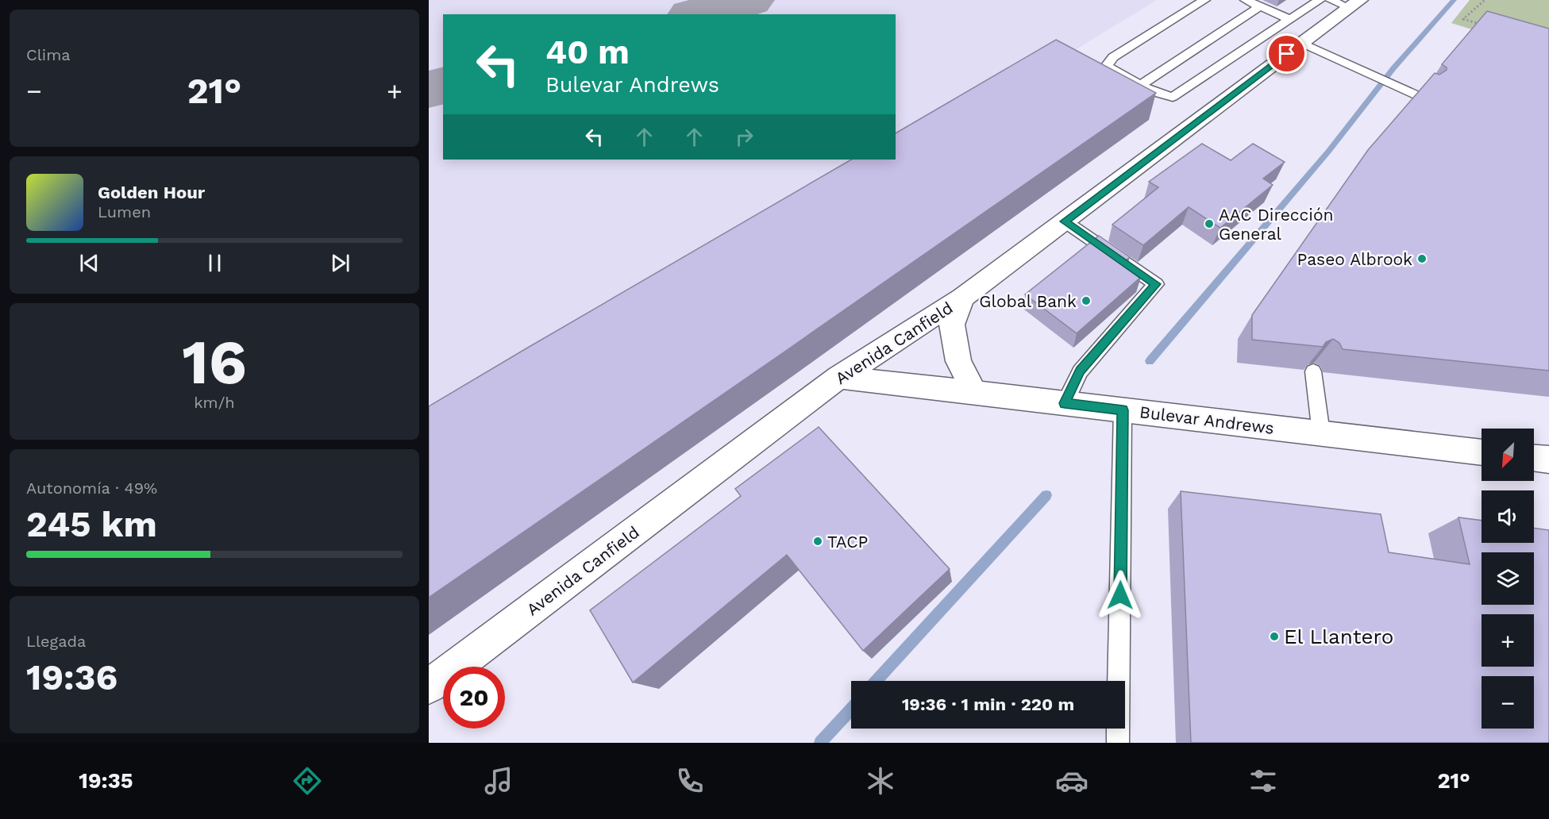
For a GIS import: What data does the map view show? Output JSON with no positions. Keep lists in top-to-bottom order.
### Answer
{
  "streets": {
    "main road": ["Avenida Canfield", "Bulevar Andrews"]
  },
  "crossings": [
    ["Avenida Canfield", "Bulevar Andrews"]
  ],
  "places": [
    "AAC Dirección General",
    "Paseo Albrook",
    "Global Bank",
    "TACP",
    "El Llantero"
  ],
  "north": "bottom left",
  "page": {
    "tile": [
      "Clima",
      ["16", "km/h"],
      ["Autonomía · 49%", "245 km"],
      ["Llegada", "19:36"]
    ],
    "turn": ["40 m", "Bulevar Andrews"],
    "heat": ["−", "21°", "+"],
    "song": ["Golden Hour", "Lumen"],
    "map_buttons": ["+", "−"],
    "limit": "20",
    "trip": "19:36 · 1 min · 220 m",
    "tabs": ["19:35", "21°"]
  }
}
